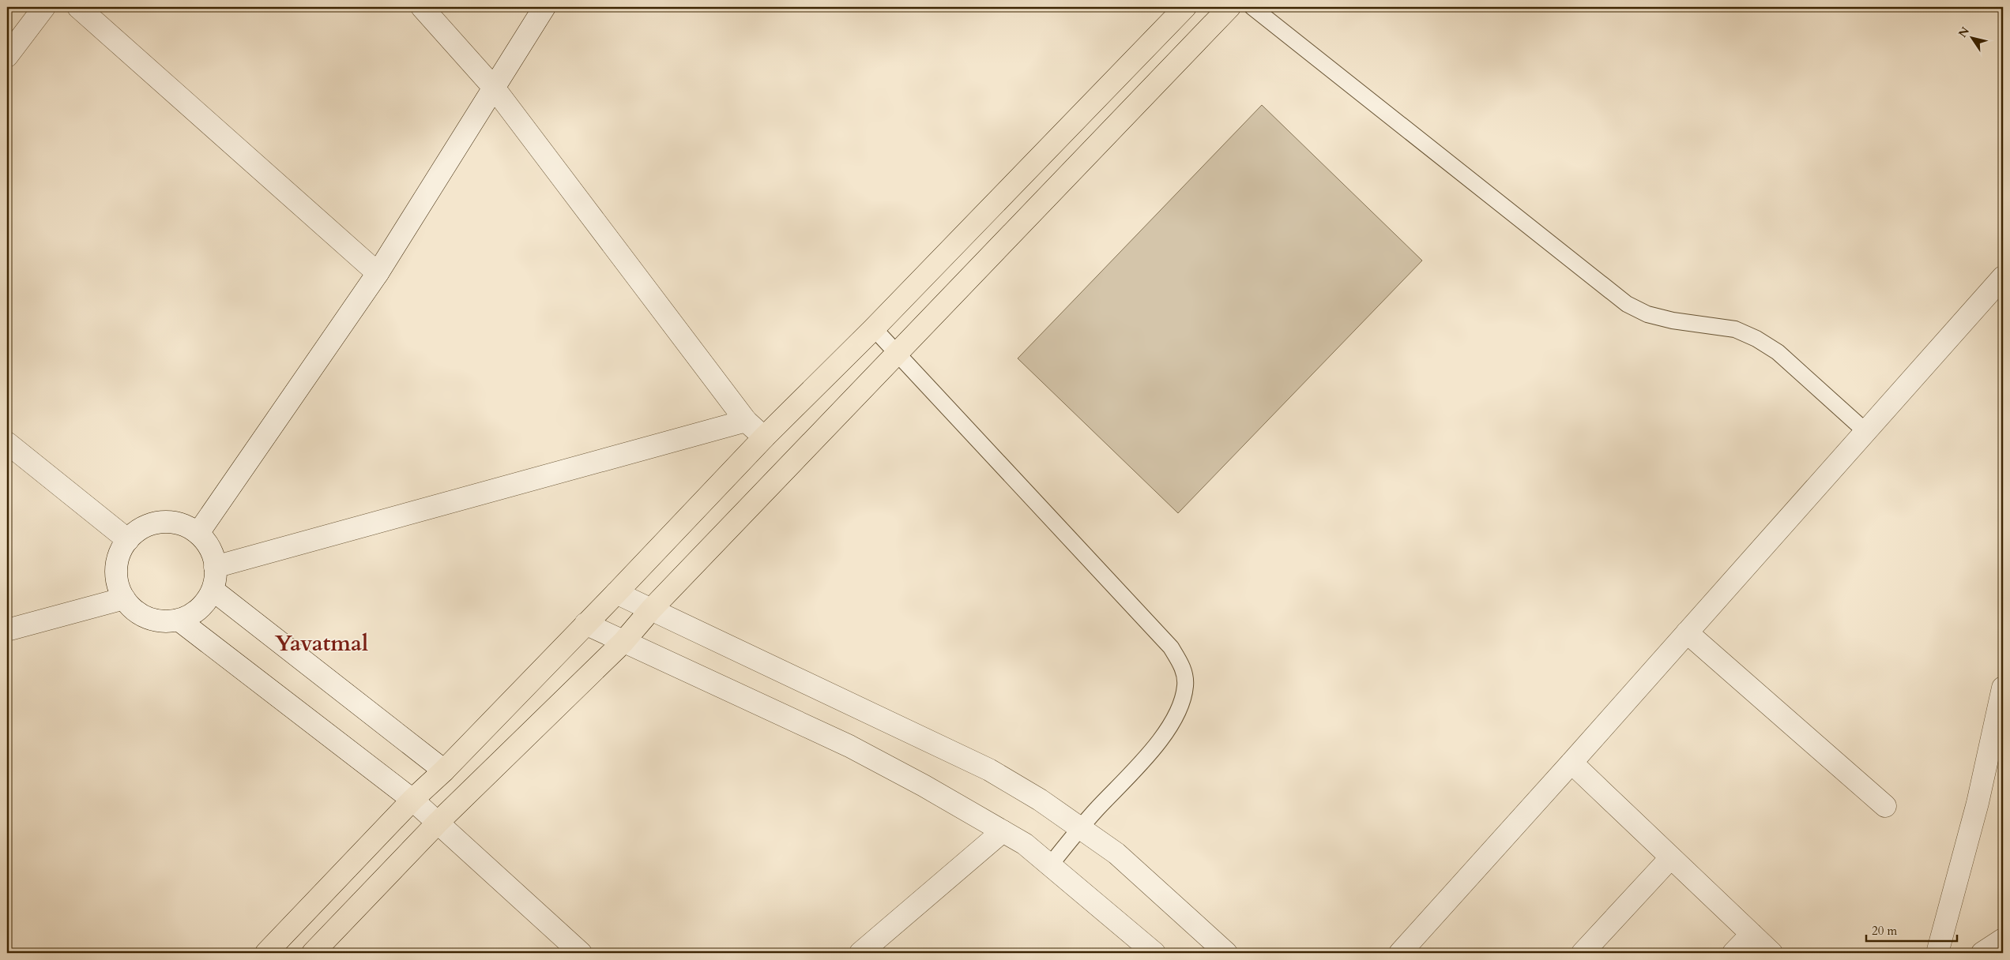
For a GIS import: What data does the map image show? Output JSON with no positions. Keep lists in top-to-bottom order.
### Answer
{
  "districts": ["Yavatmal"],
  "scale_bar": "20 m",
  "north": "top left"
}
